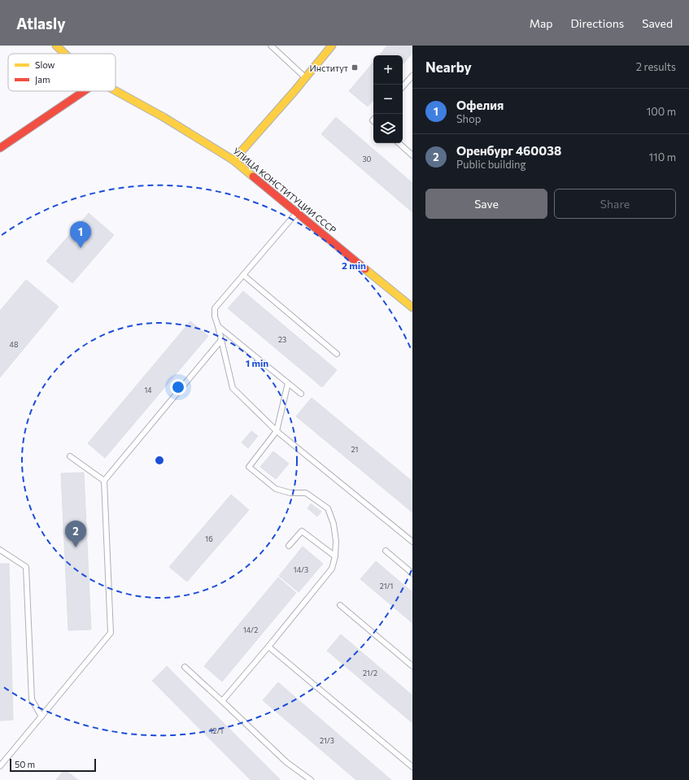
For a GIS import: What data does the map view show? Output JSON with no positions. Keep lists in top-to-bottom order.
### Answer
{
  "streets": {
    "main road": ["УЛИЦА КОНСТИТУЦИИ СССР"]
  },
  "places": {
    "transit": ["Институт"]
  },
  "house_numbers": [
    "30",
    "23",
    "48",
    "14",
    "21",
    "16",
    "14/3",
    "21/1",
    "14/2",
    "21/2",
    "12/1",
    "21/3"
  ],
  "legend": ["Slow", "Jam"],
  "scale_bar": "50 m",
  "page": {
    "header": "Atlasly",
    "nav": ["Map", "Directions", "Saved"],
    "heading": ["Nearby", "2 results"],
    "map_buttons": ["+", "−"],
    "list": [
      {
        "mark": "1",
        "name": "Офелия",
        "note": "Shop",
        "value": "100 m"
      },
      {
        "mark": "2",
        "name": "Оренбург 460038",
        "note": "Public building",
        "value": "110 m"
      }
    ],
    "buttons": ["Save", "Share"],
    "pins": ["1", "2"],
    "scale": "50 m"
  },
  "rings": ["2 min", "1 min"]
}
